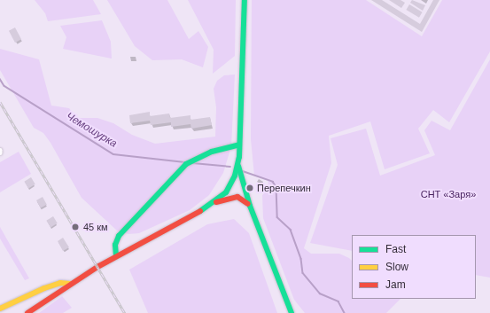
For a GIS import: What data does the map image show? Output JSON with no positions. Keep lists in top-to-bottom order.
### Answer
{
  "water": ["Чемошурка"],
  "parks": ["СНТ «Заря»"],
  "places": ["Перепечкин", "45 км"],
  "legend": ["Fast", "Slow", "Jam"]
}
